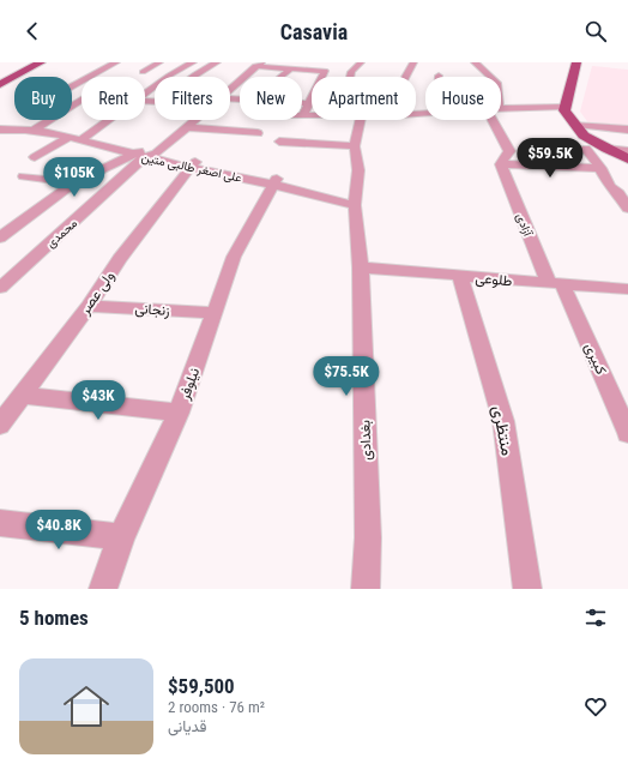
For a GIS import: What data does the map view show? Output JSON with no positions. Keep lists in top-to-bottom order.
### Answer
{
  "streets": {
    "street": [
      "علی اصغر طالبی متین",
      "آزادی",
      "محمدی",
      "طلوعی",
      "ولی عصر",
      "زنجانی",
      "کبیری",
      "نیلوفر",
      "منتظری",
      "بغدادی"
    ]
  },
  "crossings": [
    ["علی اصغر طالبی متین", "محمدی"],
    ["علی اصغر طالبی متین", "ولی عصر"],
    ["علی اصغر طالبی متین", "نیلوفر"],
    ["علی اصغر طالبی متین", "بغدادی"],
    ["آزادی", "طلوعی"],
    ["آزادی", "کبیری"],
    ["طلوعی", "کبیری"],
    ["طلوعی", "منتظری"],
    ["طلوعی", "بغدادی"],
    ["ولی عصر", "زنجانی"],
    ["زنجانی", "نیلوفر"]
  ],
  "page": {
    "header": "Casavia",
    "chip": [
      "Buy",
      "Rent",
      "Filters",
      "New",
      "Apartment",
      "House"
    ],
    "price": [
      "$59.5K",
      "$105K",
      "$75.5K",
      "$43K",
      "$40.8K"
    ],
    "heading": "5 homes",
    "list": [
      {
        "name": "$59,500",
        "note": "2 rooms · 76 m² · قدیانی"
      }
    ]
  }
}
